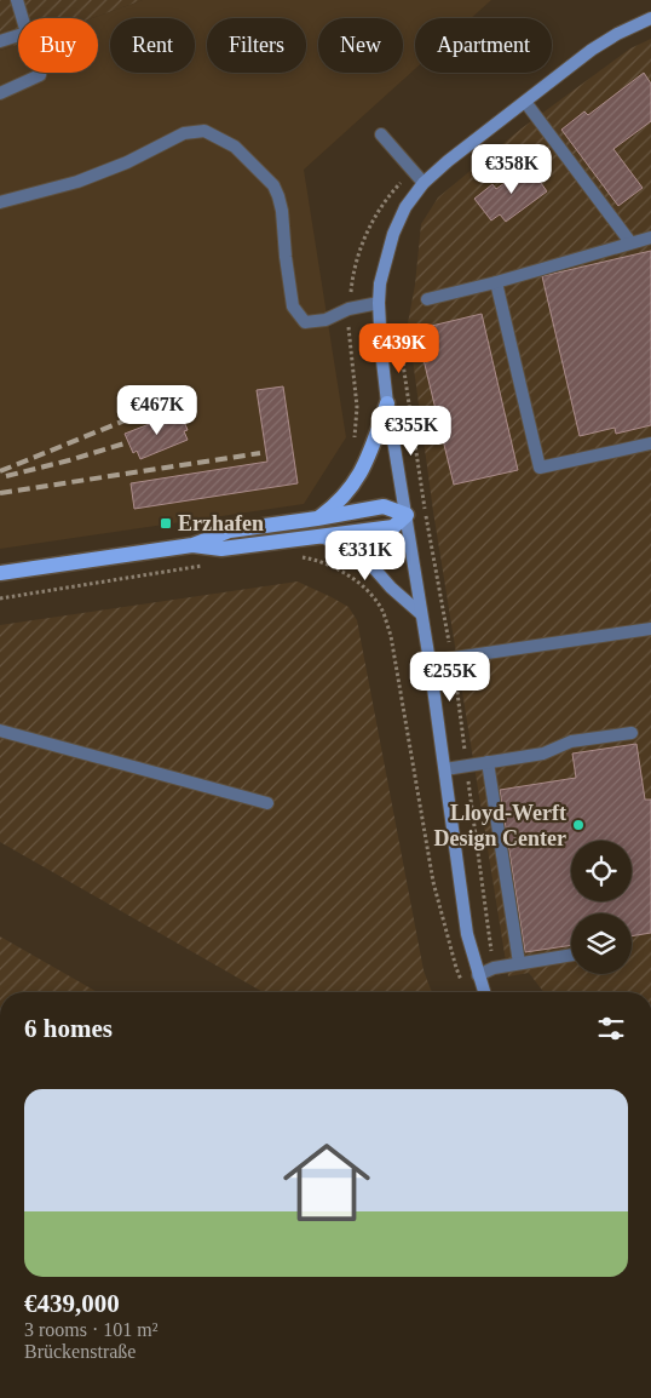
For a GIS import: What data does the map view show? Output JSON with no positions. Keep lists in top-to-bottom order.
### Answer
{
  "places": {
    "transit": ["Erzhafen"],
    "other": ["Lloyd-Werft Design Center"]
  },
  "page": {
    "chip": [
      "Buy",
      "Rent",
      "Filters",
      "New",
      "Apartment"
    ],
    "price": [
      "€358K",
      "€439K",
      "€467K",
      "€355K",
      "€331K",
      "€255K"
    ],
    "heading": "6 homes",
    "list": [
      {
        "name": "€439,000",
        "note": "3 rooms · 101 m² · Brückenstraße"
      }
    ]
  }
}
